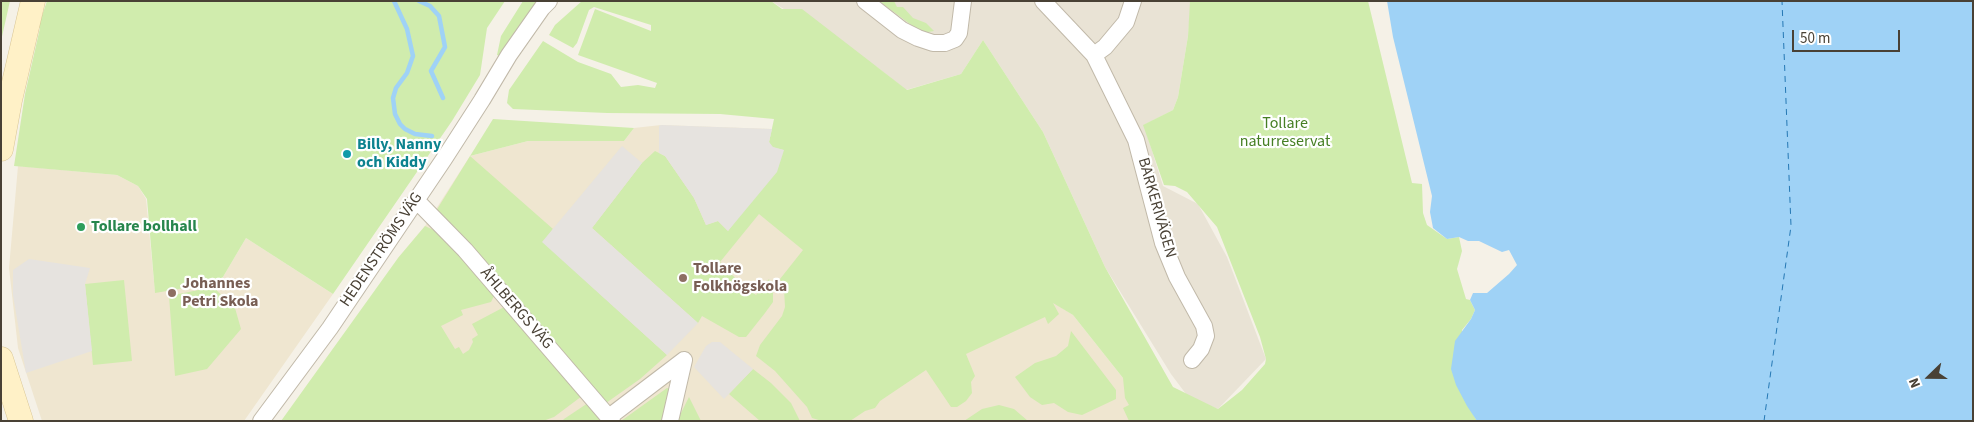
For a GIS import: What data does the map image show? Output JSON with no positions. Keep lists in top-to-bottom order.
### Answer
{
  "streets": {
    "street": ["BARKERIVÄGEN", "HEDENSTRÖMS VÄG", "ÅHLBERGS VÄG"]
  },
  "crossings": [
    ["HEDENSTRÖMS VÄG", "ÅHLBERGS VÄG"]
  ],
  "parks": ["Tollare naturreservat"],
  "places": [
    "Billy, Nanny och Kiddy",
    "Tollare bollhall",
    "Tollare Folkhögskola",
    "Johannes Petri Skola"
  ],
  "scale_bar": "50 m",
  "north": "left"
}
